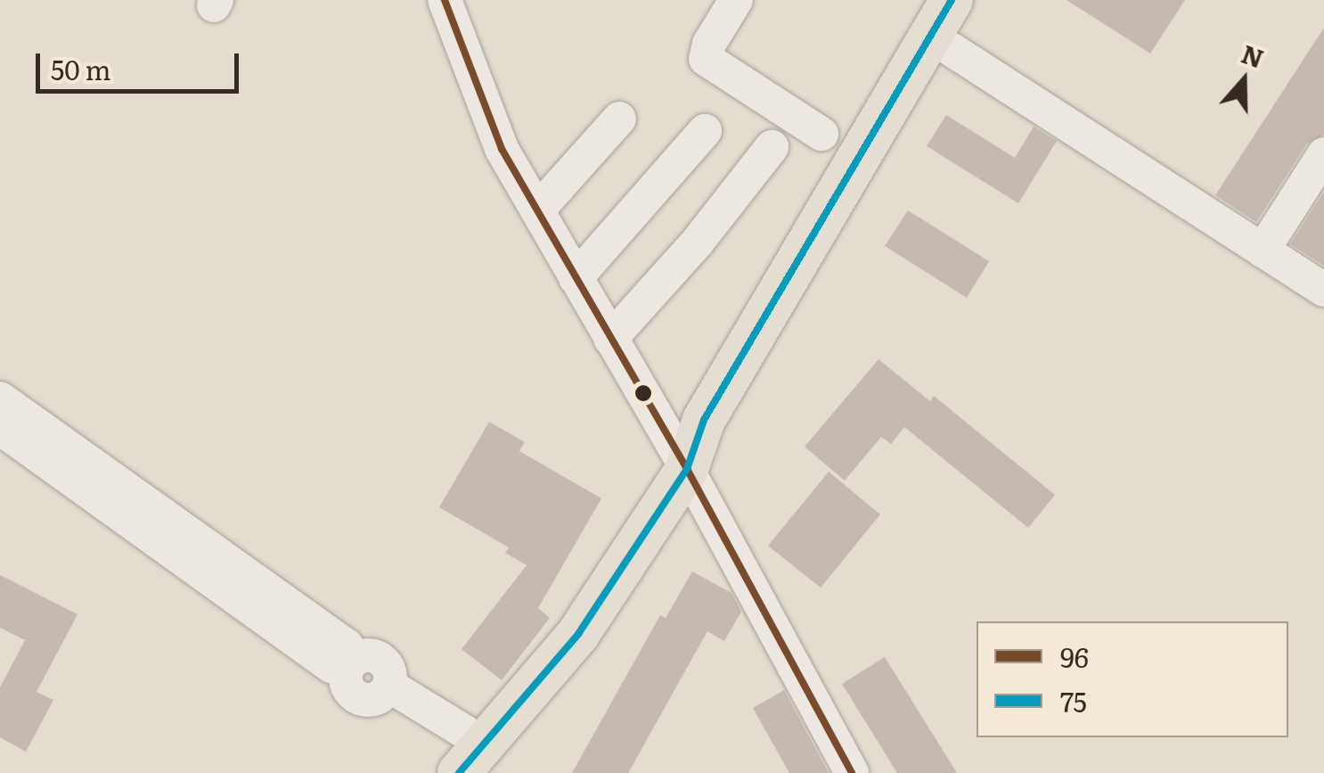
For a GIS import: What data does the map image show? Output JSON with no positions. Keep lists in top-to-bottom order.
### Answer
{
  "lines": ["transit line 96", "transit line 75"],
  "legend": ["96", "75"],
  "scale_bar": "50 m",
  "north": "top"
}
